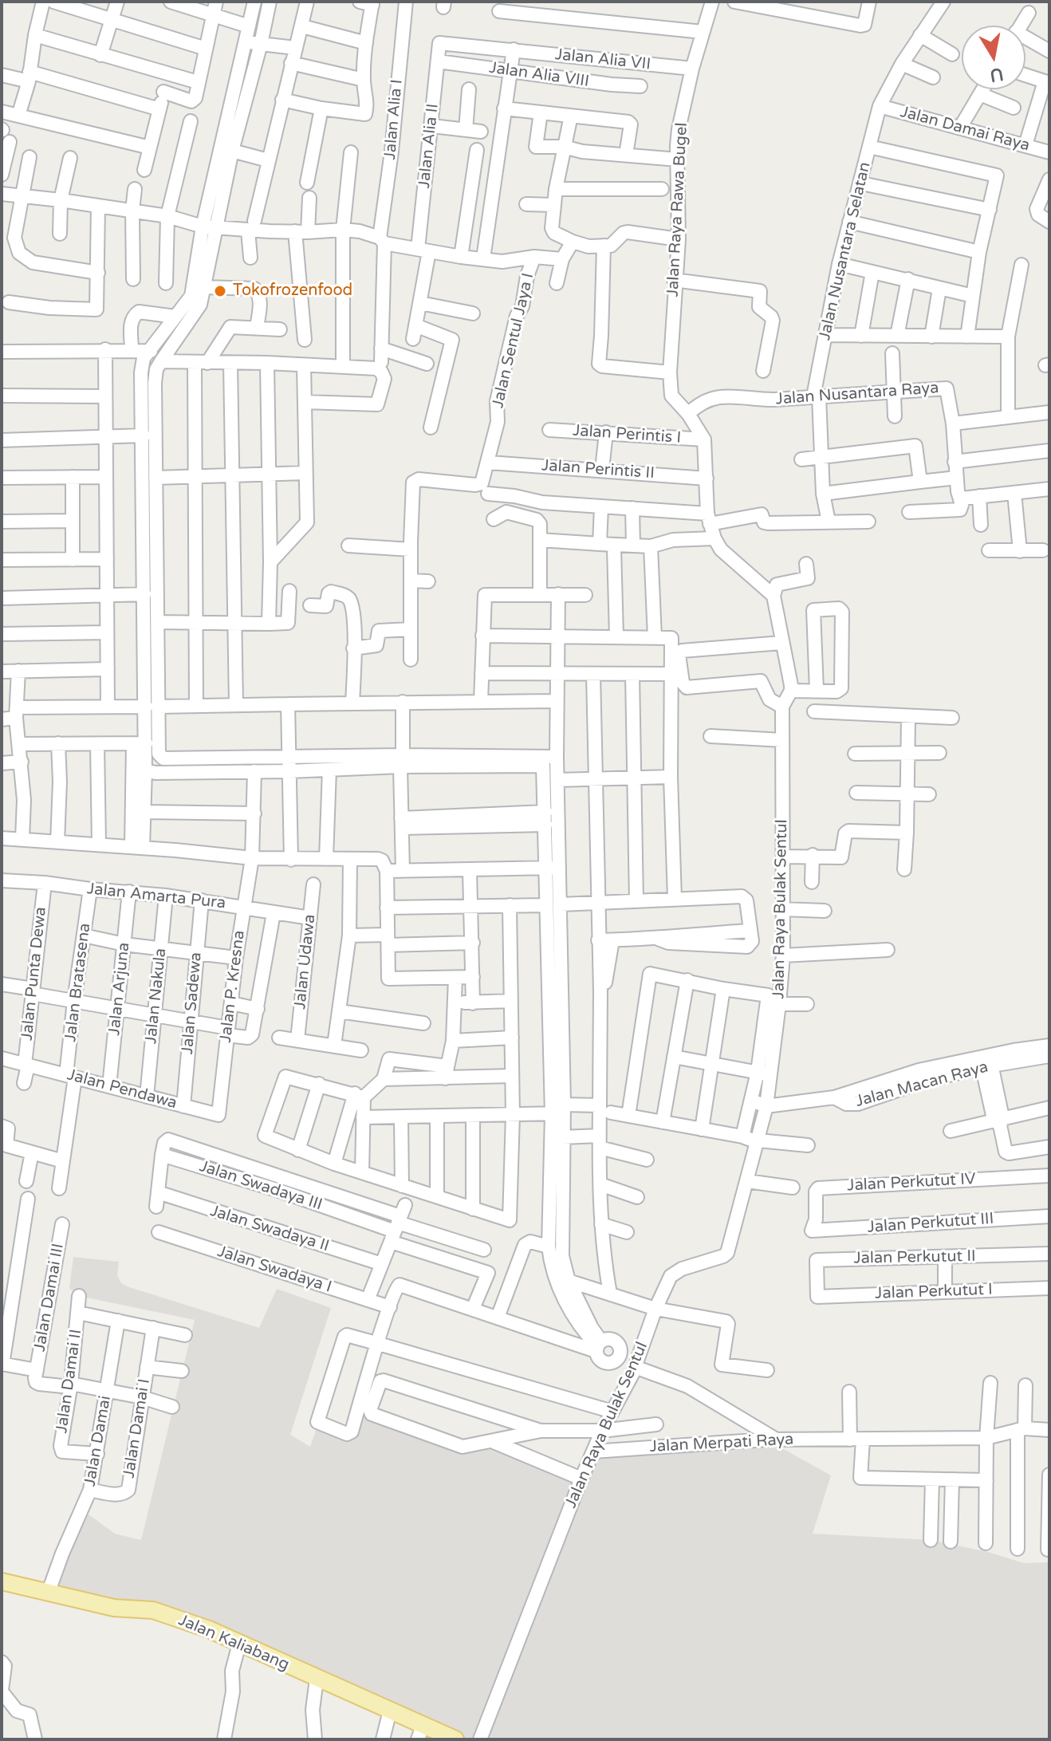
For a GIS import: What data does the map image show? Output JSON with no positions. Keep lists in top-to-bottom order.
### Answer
{
  "streets": {
    "main road": ["Jalan Kaliabang"],
    "street": [
      "Jalan Alia VII",
      "Jalan Alia VIII",
      "Jalan Alia I",
      "Jalan Damai Raya",
      "Jalan Alia II",
      "Jalan Raya Rawa Bugel",
      "Jalan Nusantara Selatan",
      "Jalan Sentul Jaya I",
      "Jalan Nusantara Raya",
      "Jalan Perintis I",
      "Jalan Perintis II",
      "Jalan Amarta Pura",
      "Jalan Raya Bulak Sentul",
      "Jalan Udawa",
      "Jalan Punta Dewa",
      "Jalan Bratasena",
      "Jalan P. Kresna",
      "Jalan Arjuna",
      "Jalan Nakula",
      "Jalan Sadewa",
      "Jalan Macan Raya",
      "Jalan Pendawa",
      "Jalan Perkutut IV",
      "Jalan Swadaya III",
      "Jalan Perkutut III",
      "Jalan Swadaya II",
      "Jalan Perkutut II",
      "Jalan Swadaya I",
      "Jalan Perkutut I",
      "Jalan Damai III",
      "Jalan Damai II",
      "Jalan Damai I",
      "Jalan Damai",
      "Jalan Merpati Raya"
    ]
  },
  "crossings": [
    ["Jalan Alia VII", "Jalan Alia II"],
    ["Jalan Alia VII", "Jalan Raya Rawa Bugel"],
    ["Jalan Alia VIII", "Jalan Alia II"],
    ["Jalan Damai Raya", "Jalan Nusantara Selatan"],
    ["Jalan Raya Rawa Bugel", "Jalan Nusantara Raya"],
    ["Jalan Nusantara Selatan", "Jalan Nusantara Raya"],
    ["Jalan Sentul Jaya I", "Jalan Perintis II"],
    ["Jalan Amarta Pura", "Jalan Udawa"],
    ["Jalan Amarta Pura", "Jalan Punta Dewa"],
    ["Jalan Amarta Pura", "Jalan Bratasena"],
    ["Jalan Amarta Pura", "Jalan P. Kresna"],
    ["Jalan Amarta Pura", "Jalan Arjuna"],
    ["Jalan Amarta Pura", "Jalan Nakula"],
    ["Jalan Amarta Pura", "Jalan Sadewa"],
    ["Jalan Raya Bulak Sentul", "Jalan Macan Raya"],
    ["Jalan Raya Bulak Sentul", "Jalan Merpati Raya"],
    ["Jalan Punta Dewa", "Jalan Pendawa"],
    ["Jalan Bratasena", "Jalan Pendawa"],
    ["Jalan P. Kresna", "Jalan Pendawa"],
    ["Jalan Arjuna", "Jalan Pendawa"],
    ["Jalan Nakula", "Jalan Pendawa"],
    ["Jalan Sadewa", "Jalan Pendawa"],
    ["Jalan Perkutut IV", "Jalan Perkutut III"],
    ["Jalan Swadaya III", "Jalan Swadaya II"],
    ["Jalan Perkutut II", "Jalan Perkutut I"],
    ["Jalan Damai III", "Jalan Damai II"],
    ["Jalan Damai II", "Jalan Damai"],
    ["Jalan Damai I", "Jalan Damai"],
    ["Jalan Damai", "Jalan Kaliabang"]
  ],
  "places": ["Tokofrozenfood"],
  "north": "bottom"
}
